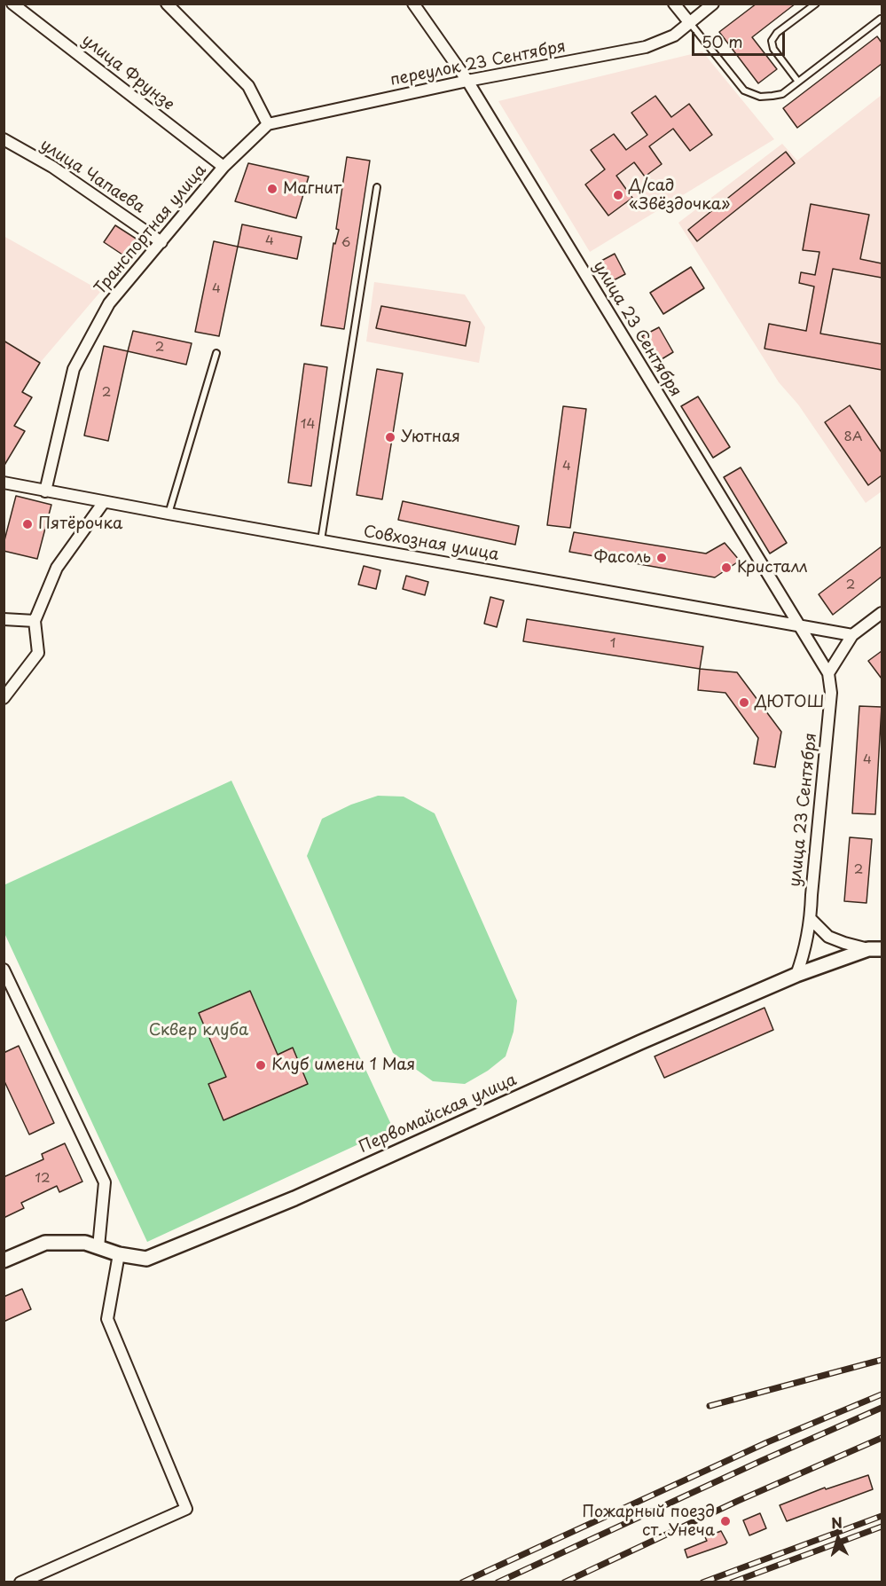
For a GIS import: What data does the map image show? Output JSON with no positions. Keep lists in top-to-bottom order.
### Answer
{
  "streets": {
    "street": [
      "переулок 23 Сентября",
      "улица Фрунзе",
      "улица Чапаева",
      "Транспортная улица",
      "улица 23 Сентября",
      "Совхозная улица",
      "Первомайская улица"
    ]
  },
  "crossings": [
    ["переулок 23 Сентября", "Транспортная улица"],
    ["переулок 23 Сентября", "улица 23 Сентября"],
    ["улица Фрунзе", "Транспортная улица"],
    ["улица Чапаева", "Транспортная улица"],
    ["Транспортная улица", "Совхозная улица"],
    ["улица 23 Сентября", "Совхозная улица"],
    ["улица 23 Сентября", "Первомайская улица"]
  ],
  "parks": ["Сквер клуба"],
  "places": [
    "Магнит",
    "Д/сад «Звёздочка»",
    "Уютная",
    "Пятёрочка",
    "Фасоль",
    "Кристалл",
    "ДЮТОШ",
    "Клуб имени 1 Мая",
    "Пожарный поезд ст. Унеча"
  ],
  "house_numbers": [
    "4",
    "6",
    "4",
    "2",
    "2",
    "14",
    "8А",
    "4",
    "2",
    "1",
    "4",
    "2",
    "12"
  ],
  "scale_bar": "50 m",
  "north": "top"
}
